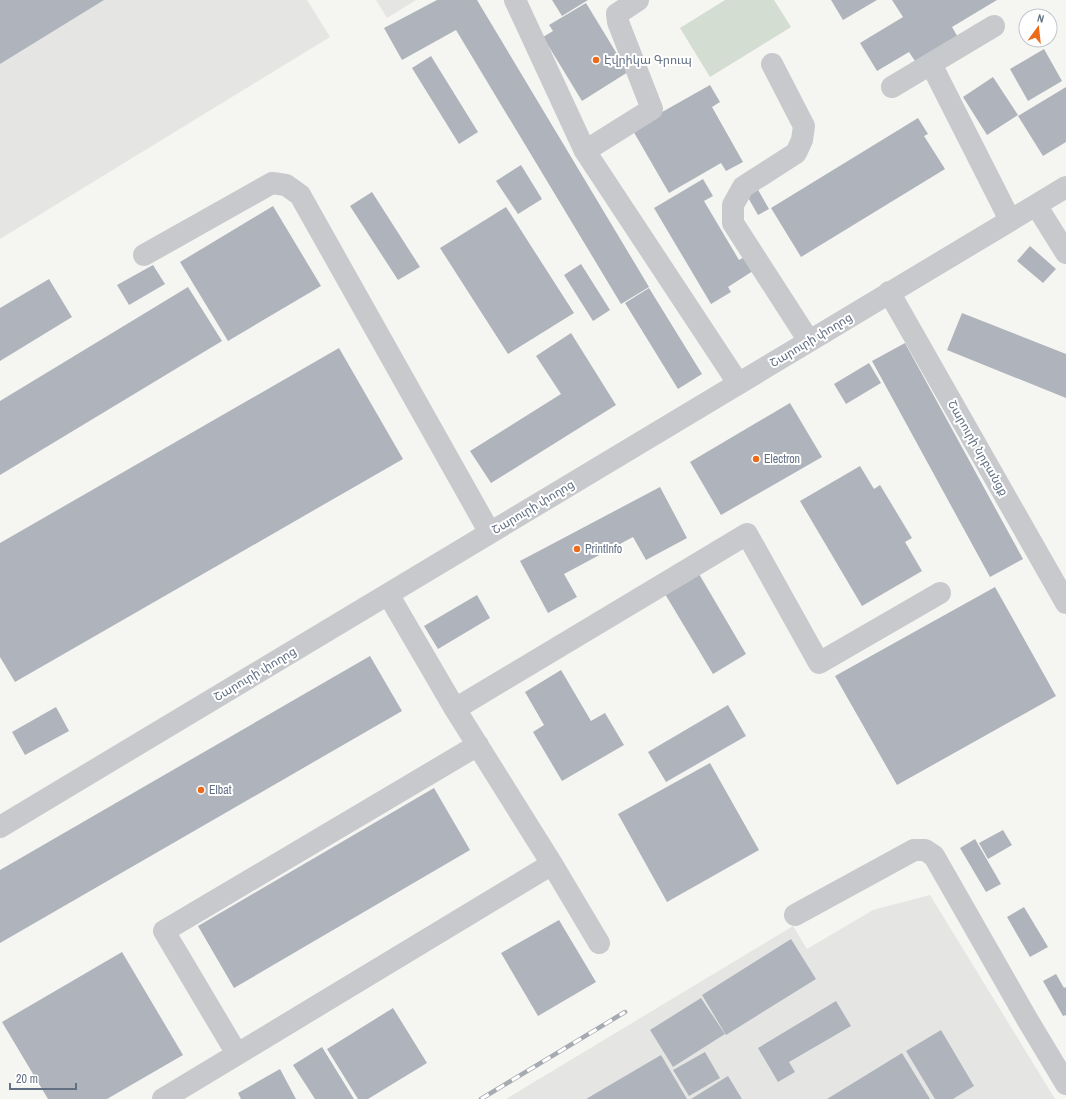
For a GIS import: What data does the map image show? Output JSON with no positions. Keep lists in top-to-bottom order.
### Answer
{
  "streets": {
    "street": ["Շարուրի փողոց", "Շարուրի նրբանցք"]
  },
  "crossings": [
    ["Շարուրի փողոց", "Շարուրի նրբանցք"]
  ],
  "places": [
    "Էվրիկա Գրուպ",
    "Electron",
    "PrintInfo",
    "Elbat"
  ],
  "scale_bar": "20 m",
  "north": "top"
}
